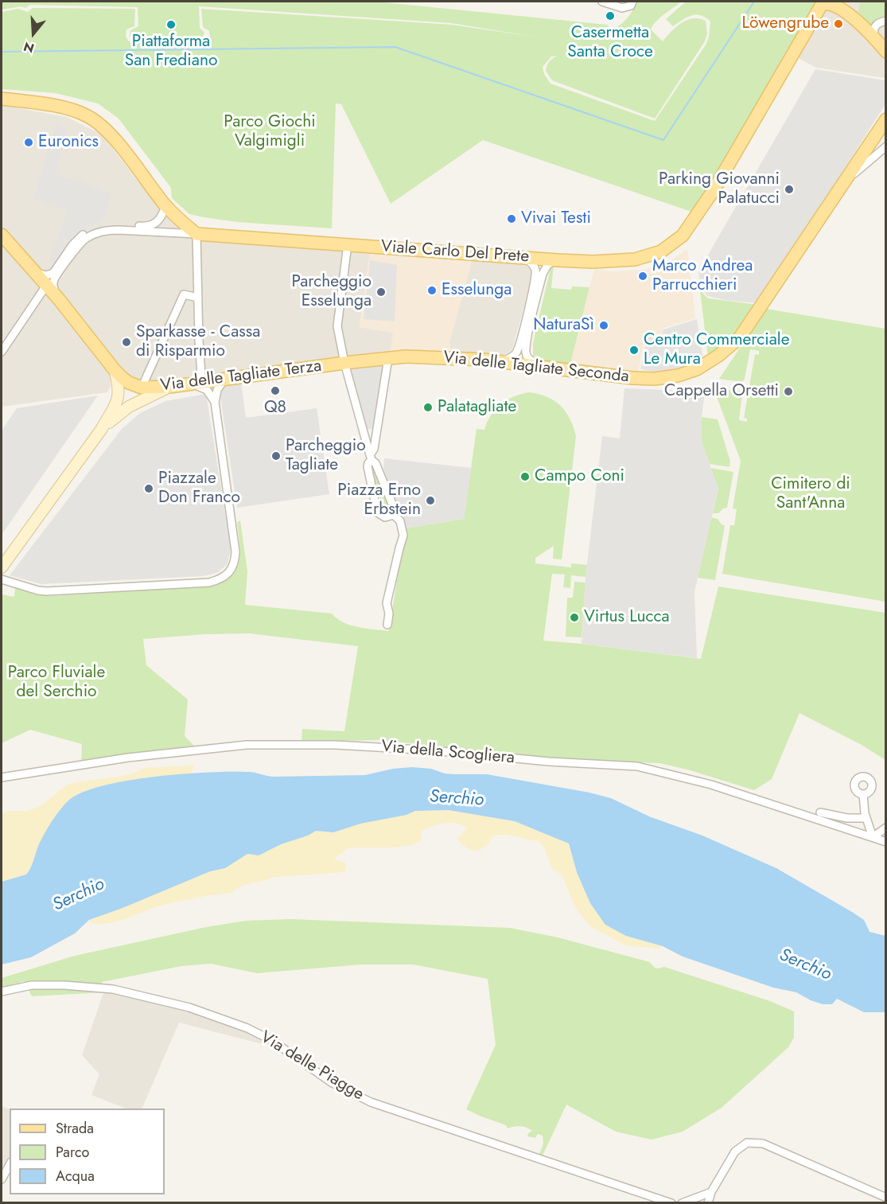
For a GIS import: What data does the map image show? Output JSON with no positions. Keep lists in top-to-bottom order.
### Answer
{
  "streets": {
    "main road": ["Viale Carlo Del Prete", "Via delle Tagliate Seconda", "Via delle Tagliate Terza"],
    "street": ["Via della Scogliera", "Via delle Piagge"]
  },
  "crossings": [
    ["Via delle Tagliate Seconda", "Via delle Tagliate Terza"]
  ],
  "water": ["Serchio"],
  "parks": ["Parco Giochi Valgimigli", "Cimitero di Sant'Anna", "Parco Fluviale del Serchio"],
  "places": [
    "Casermetta Santa Croce",
    "Löwengrube",
    "Piattaforma San Frediano",
    "Euronics",
    "Parking Giovanni Palatucci",
    "Vivai Testi",
    "Marco Andrea Parrucchieri",
    "Esselunga",
    "Parcheggio Esselunga",
    "NaturaSì",
    "Sparkasse - Cassa di Risparmio",
    "Centro Commerciale Le Mura",
    "Q8",
    "Cappella Orsetti",
    "Palatagliate",
    "Parcheggio Tagliate",
    "Campo Coni",
    "Piazzale Don Franco",
    "Piazza Erno Erbstein",
    "Virtus Lucca"
  ],
  "legend": ["Strada", "Parco", "Acqua"],
  "north": "bottom"
}
